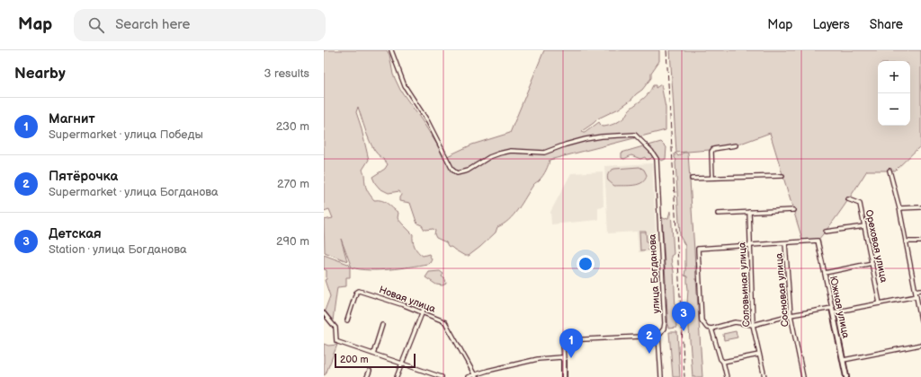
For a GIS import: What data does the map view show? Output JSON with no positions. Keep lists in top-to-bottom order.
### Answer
{
  "streets": {
    "street": [
      "Ореховая улица",
      "улица Богданова",
      "Соловьиная улица",
      "Сосновая улица",
      "Новая улица",
      "Южная улица"
    ]
  },
  "crossings": [
    ["Сосновая улица", "Южная улица"]
  ],
  "scale_bar": "200 m",
  "page": {
    "header": "Map",
    "search": "Search here",
    "nav": ["Map", "Layers", "Share"],
    "heading": ["Nearby", "3 results"],
    "map_buttons": ["+", "−"],
    "list": [
      {
        "mark": "1",
        "name": "Магнит",
        "note": "Supermarket · улица Победы",
        "value": "230 m"
      },
      {
        "mark": "2",
        "name": "Пятёрочка",
        "note": "Supermarket · улица Богданова",
        "value": "270 m"
      },
      {
        "mark": "3",
        "name": "Детская",
        "note": "Station · улица Богданова",
        "value": "290 m"
      }
    ],
    "pins": ["3", "2", "1"],
    "scale": "200 m"
  }
}
